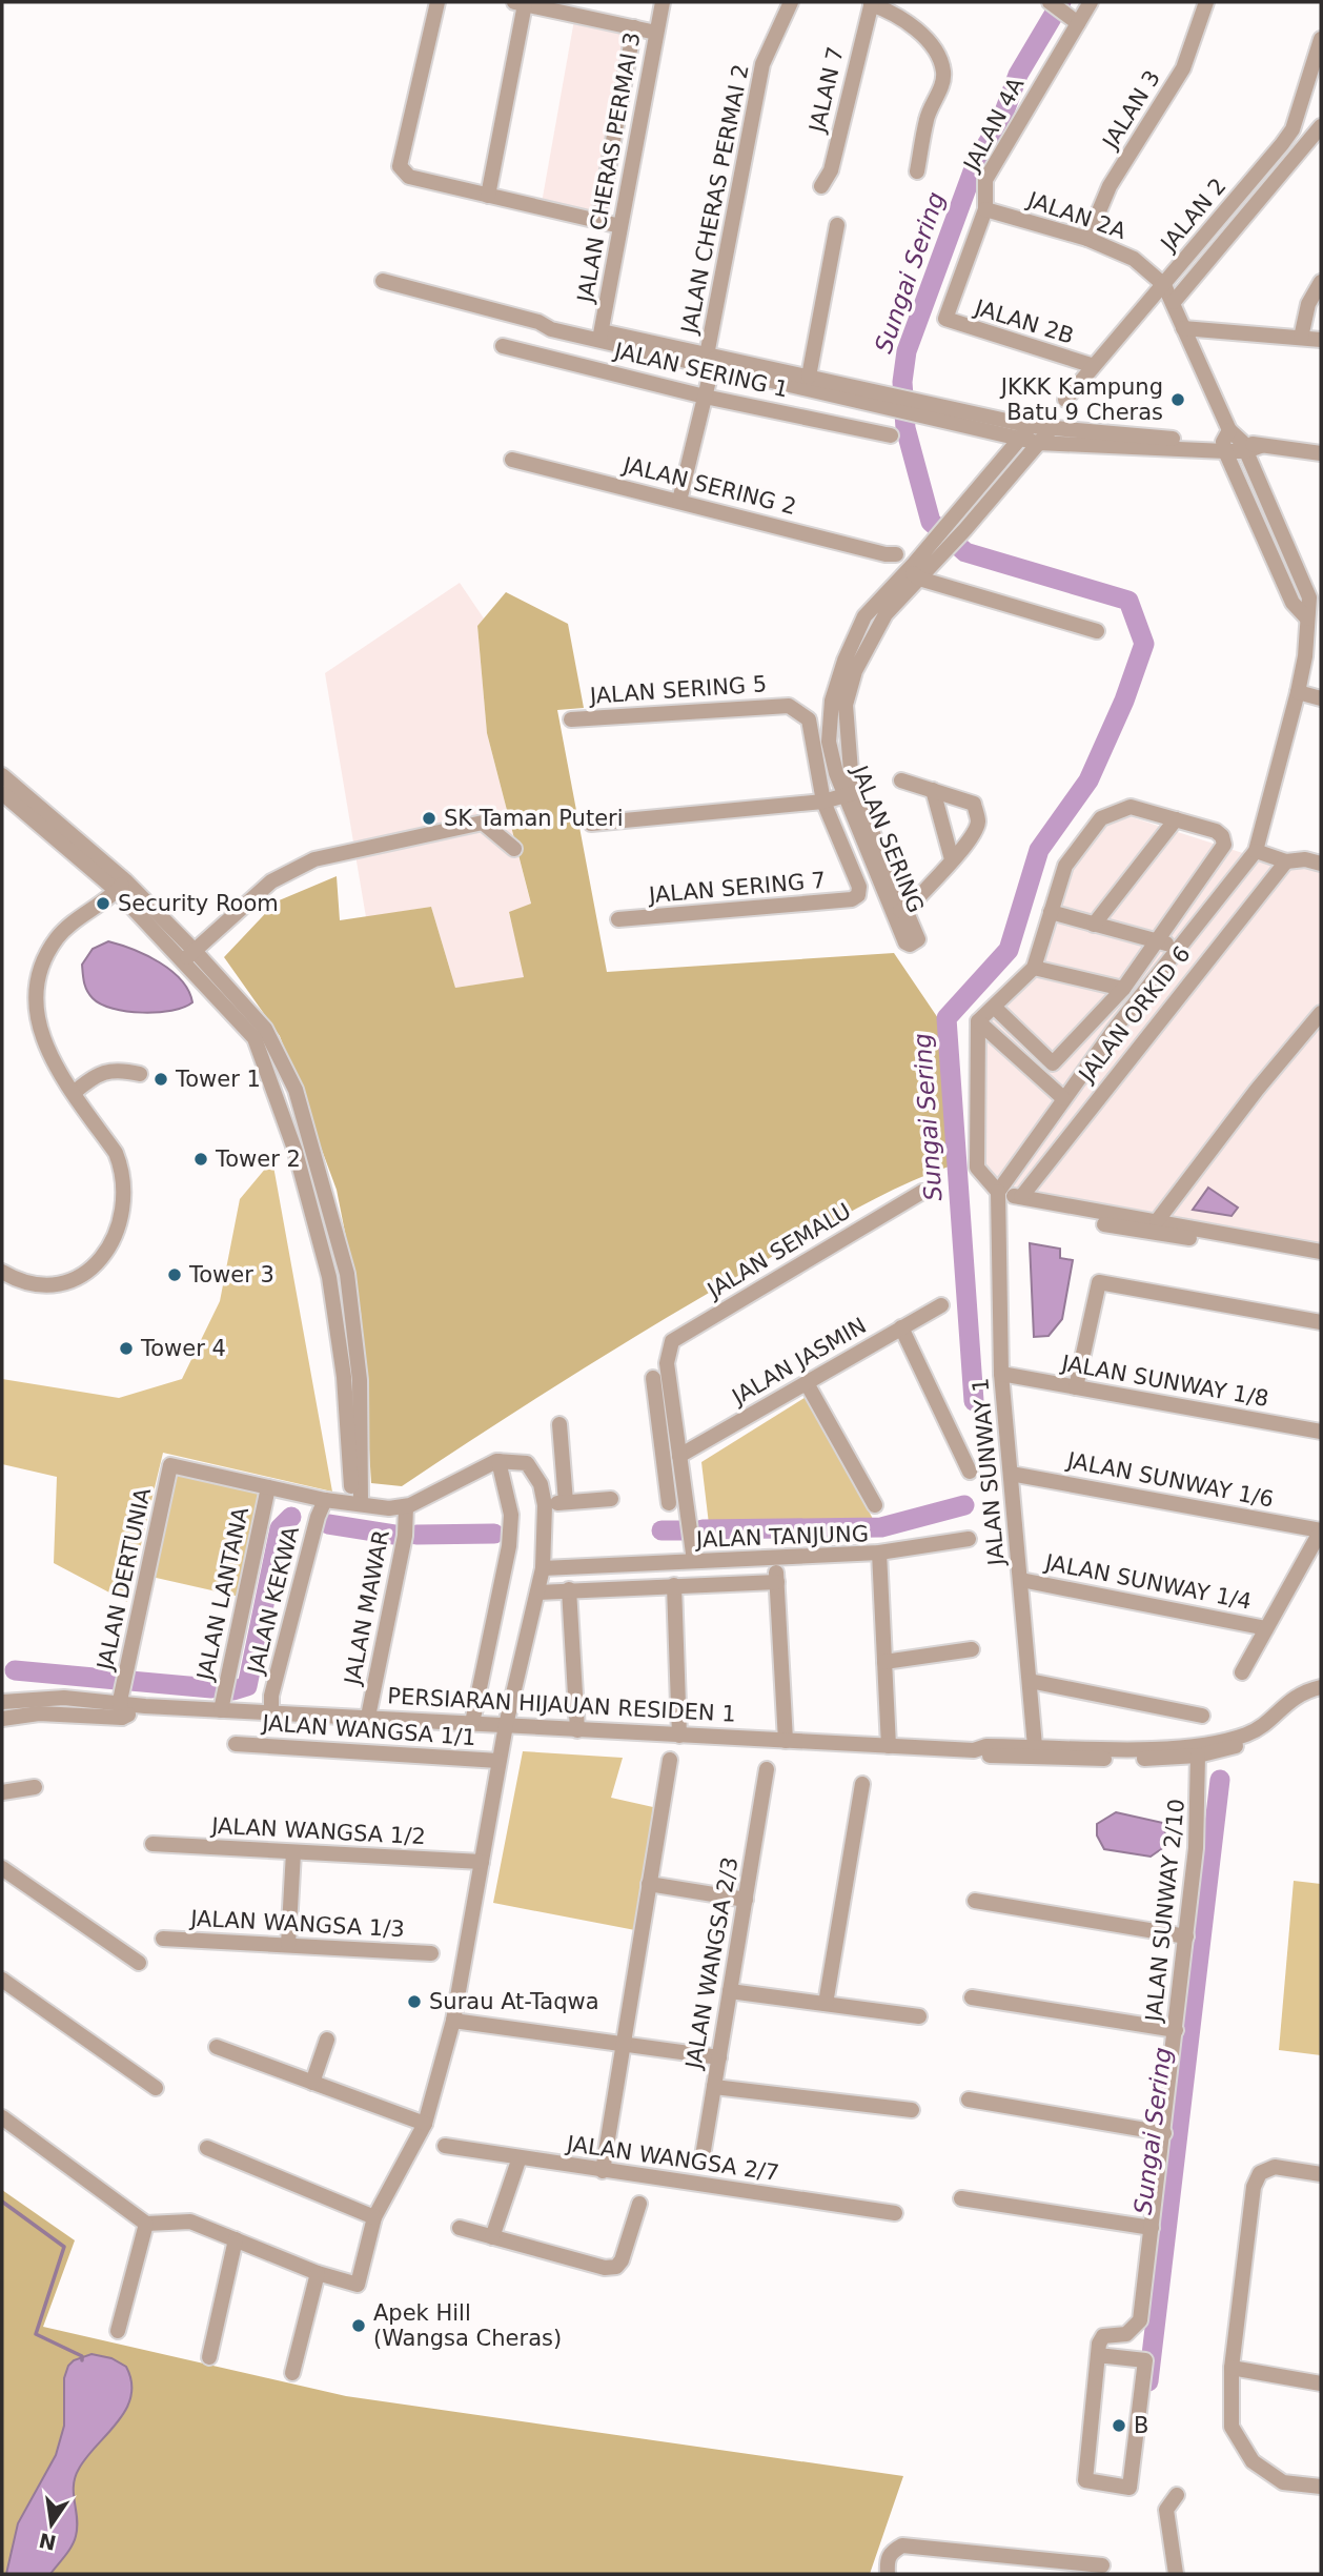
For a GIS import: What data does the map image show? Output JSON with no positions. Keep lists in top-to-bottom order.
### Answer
{
  "streets": {
    "street": [
      "JALAN 7",
      "JALAN 3",
      "JALAN 4A",
      "JALAN CHERAS PERMAI 3",
      "JALAN CHERAS PERMAI 2",
      "JALAN 2",
      "JALAN 2A",
      "JALAN 2B",
      "JALAN SERING 1",
      "JALAN SERING 2",
      "JALAN SERING 5",
      "JALAN SERING",
      "JALAN SERING 7",
      "JALAN ORKID 6",
      "JALAN SEMALU",
      "JALAN JASMIN",
      "JALAN SUNWAY 1/8",
      "JALAN SUNWAY 1",
      "JALAN SUNWAY 1/6",
      "JALAN TANJUNG",
      "JALAN DERTUNIA",
      "JALAN SUNWAY 1/4",
      "JALAN LANTANA",
      "JALAN KEKWA",
      "JALAN MAWAR",
      "PERSIARAN HIJAUAN RESIDEN 1",
      "JALAN WANGSA 1/1",
      "JALAN WANGSA 1/2",
      "JALAN SUNWAY 2/10",
      "JALAN WANGSA 1/3",
      "JALAN WANGSA 2/3",
      "JALAN WANGSA 2/7"
    ]
  },
  "crossings": [
    ["JALAN 3", "JALAN 2A"],
    ["JALAN 4A", "JALAN 2A"],
    ["JALAN 4A", "JALAN 2B"],
    ["JALAN CHERAS PERMAI 2", "JALAN SERING 1"],
    ["JALAN CHERAS PERMAI 2", "JALAN SERING 2"],
    ["JALAN 2", "JALAN 2A"],
    ["JALAN 2", "JALAN 2B"],
    ["JALAN SERING 5", "JALAN SERING 7"],
    ["JALAN SEMALU", "JALAN JASMIN"],
    ["JALAN SUNWAY 1/8", "JALAN SUNWAY 1"],
    ["JALAN SUNWAY 1", "JALAN SUNWAY 1/6"],
    ["JALAN SUNWAY 1", "JALAN SUNWAY 1/4"],
    ["JALAN TANJUNG", "PERSIARAN HIJAUAN RESIDEN 1"],
    ["JALAN DERTUNIA", "JALAN LANTANA"],
    ["JALAN DERTUNIA", "PERSIARAN HIJAUAN RESIDEN 1"],
    ["JALAN LANTANA", "PERSIARAN HIJAUAN RESIDEN 1"],
    ["JALAN KEKWA", "PERSIARAN HIJAUAN RESIDEN 1"],
    ["JALAN MAWAR", "PERSIARAN HIJAUAN RESIDEN 1"]
  ],
  "water": ["Sungai Sering"],
  "places": [
    "JKKK Kampung Batu 9 Cheras",
    "SK Taman Puteri",
    "Security Room",
    "Tower 1",
    "Tower 2",
    "Tower 3",
    "Tower 4",
    "Surau At-Taqwa",
    "Apek Hill (Wangsa Cheras)",
    "B"
  ],
  "north": "bottom"
}
